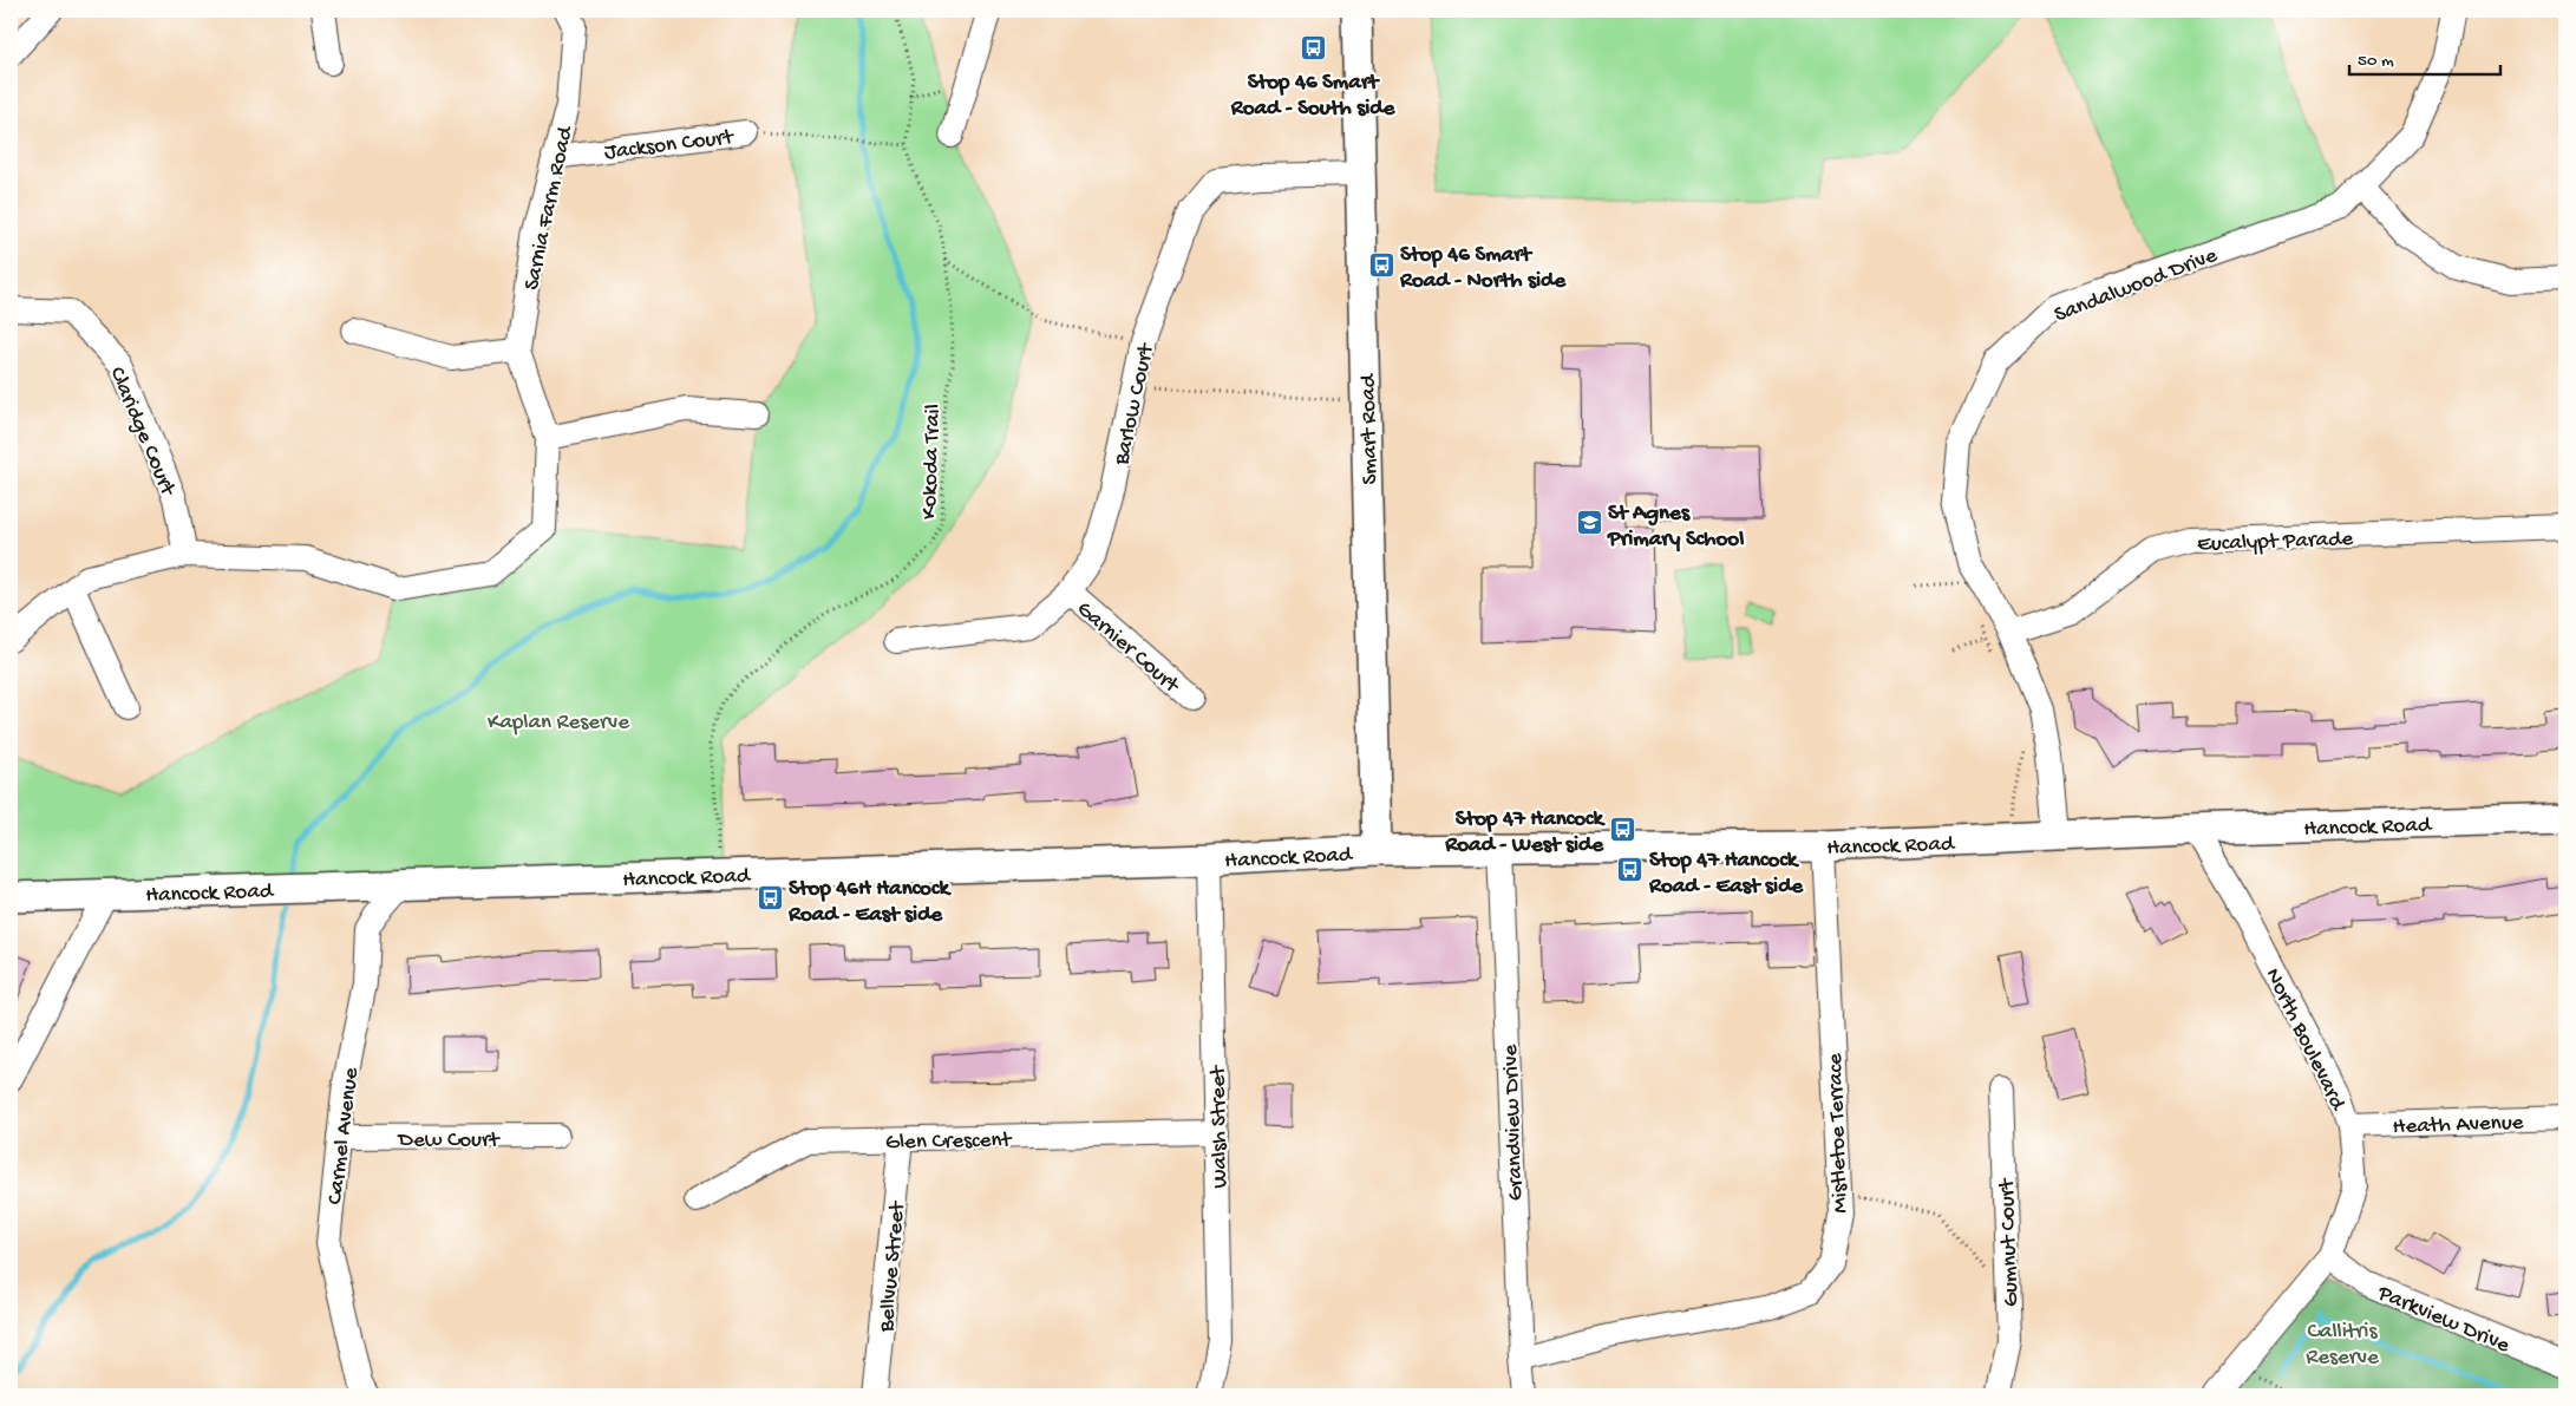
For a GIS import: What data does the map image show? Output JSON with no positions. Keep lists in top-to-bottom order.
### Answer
{
  "streets": {
    "main road": ["Smart Road", "Hancock Road"],
    "street": [
      "Jackson Court",
      "Sarnia Farm Road",
      "Sandalwood Drive",
      "Barlow Court",
      "Claridge Court",
      "Eucalypt Parade",
      "Garnier Court",
      "North Boulevard",
      "Heath Avenue",
      "Grandview Drive",
      "Walsh Street",
      "Mistletoe Terrace",
      "Carmel Avenue",
      "Dew Court",
      "Glen Crescent",
      "Gumnut Court",
      "Bellvue Street",
      "Parkview Drive"
    ],
    "path": ["Kokoda Trail"]
  },
  "crossings": [
    ["Jackson Court", "Sarnia Farm Road"],
    ["Sarnia Farm Road", "Claridge Court"],
    ["Sandalwood Drive", "Eucalypt Parade"],
    ["Sandalwood Drive", "Hancock Road"],
    ["Barlow Court", "Smart Road"],
    ["Barlow Court", "Garnier Court"],
    ["Smart Road", "Hancock Road"],
    ["Kokoda Trail", "Hancock Road"],
    ["Hancock Road", "North Boulevard"],
    ["Hancock Road", "Grandview Drive"],
    ["Hancock Road", "Walsh Street"],
    ["Hancock Road", "Mistletoe Terrace"],
    ["Hancock Road", "Carmel Avenue"],
    ["North Boulevard", "Heath Avenue"],
    ["North Boulevard", "Parkview Drive"],
    ["Grandview Drive", "Mistletoe Terrace"],
    ["Walsh Street", "Glen Crescent"],
    ["Carmel Avenue", "Dew Court"],
    ["Glen Crescent", "Bellvue Street"]
  ],
  "parks": ["Kaplan Reserve", "Callitris Reserve"],
  "places": {
    "bus stop": [
      "Stop 46 Smart Road - South side",
      "Stop 46 Smart Road - North side",
      "Stop 47 Hancock Road - West side",
      "Stop 47 Hancock Road - East side",
      "Stop 46H Hancock Road - East side"
    ],
    "school or university": ["St Agnes Primary School"]
  },
  "scale_bar": "50 m"
}
